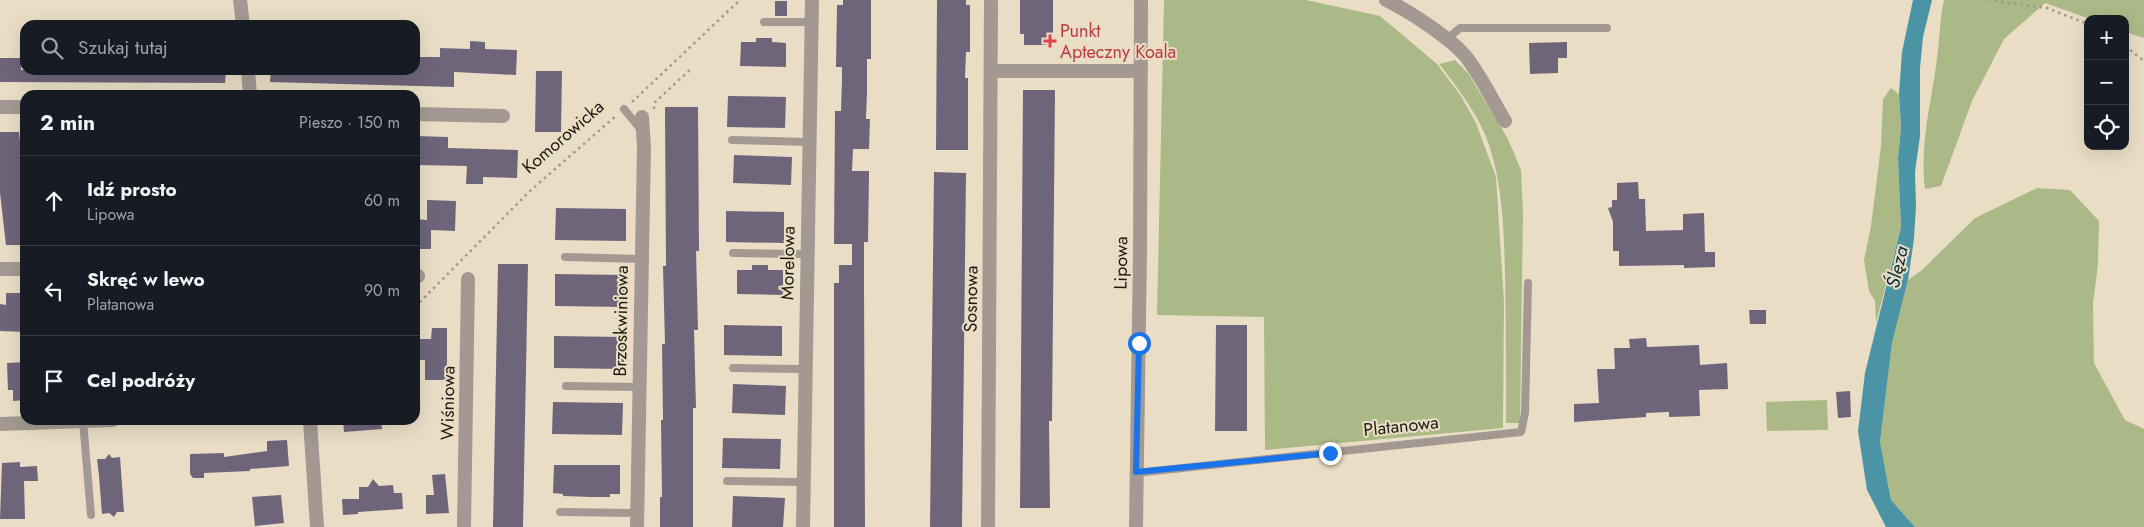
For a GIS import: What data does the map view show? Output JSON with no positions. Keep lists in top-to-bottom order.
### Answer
{
  "streets": {
    "street": [
      "Morelowa",
      "Lipowa",
      "Sosnowa",
      "Brzoskwiniowa",
      "Wiśniowa"
    ],
    "lane": ["Platanowa"],
    "path": ["Komorowicka"]
  },
  "crossings": [
    ["Lipowa", "Platanowa"]
  ],
  "water": ["Ślęza"],
  "places": {
    "health": ["Punkt Apteczny Koala"]
  },
  "page": {
    "map_buttons": ["+", "−"],
    "search": "Szukaj tutaj",
    "heading": ["2 min", "Pieszo · 150 m"],
    "list": [
      ["Idź prosto", "Lipowa", "60 m"],
      ["Skręć w lewo", "Platanowa", "90 m"],
      "Cel podróży"
    ]
  }
}
